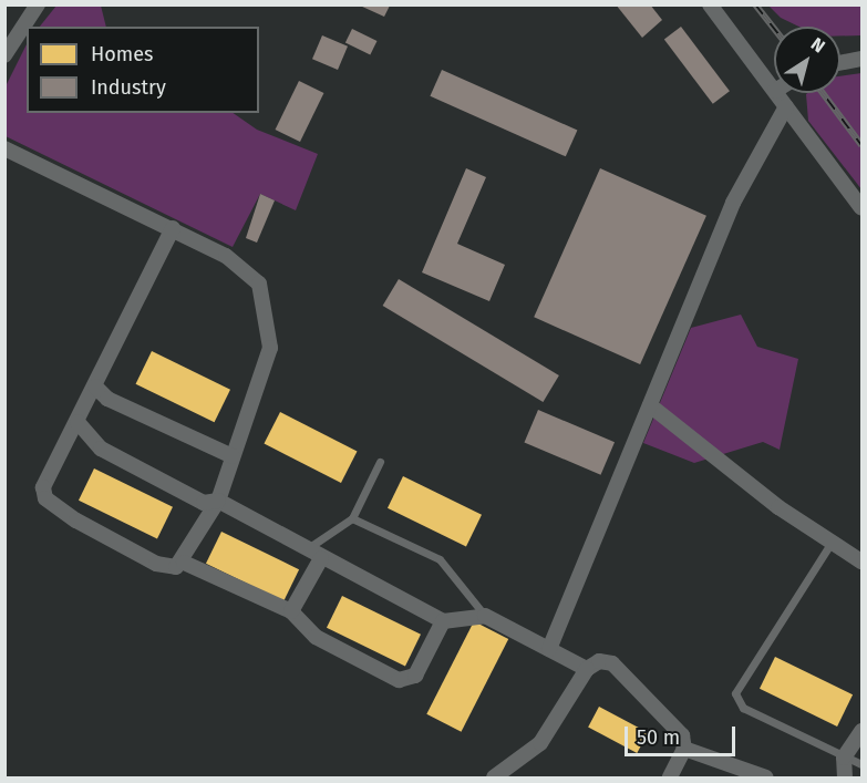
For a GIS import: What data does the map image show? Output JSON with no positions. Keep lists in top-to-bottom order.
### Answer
{
  "legend": ["Homes", "Industry"],
  "scale_bar": "50 m",
  "north": "top right"
}
